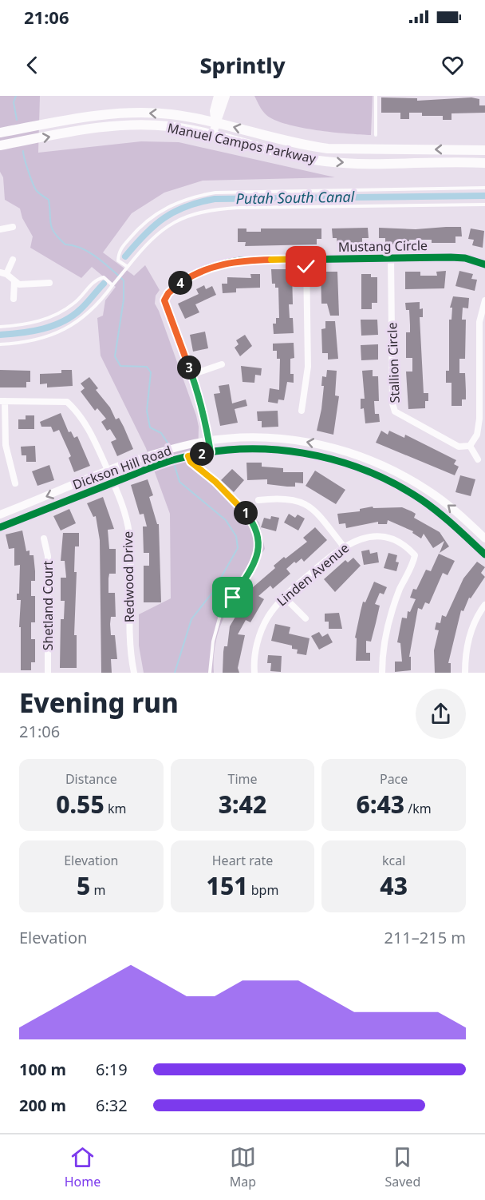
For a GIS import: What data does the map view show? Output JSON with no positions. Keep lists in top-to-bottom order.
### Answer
{
  "streets": {
    "main road": ["Manuel Campos Parkway"],
    "street": [
      "Mustang Circle",
      "Stallion Circle",
      "Dickson Hill Road",
      "Linden Avenue",
      "Redwood Drive",
      "Shetland Court"
    ]
  },
  "crossings": [
    ["Mustang Circle", "Stallion Circle"],
    ["Mustang Circle", "Dickson Hill Road"],
    ["Dickson Hill Road", "Redwood Drive"]
  ],
  "water": ["Putah South Canal"],
  "page": {
    "status": "21:06",
    "header": "Sprintly",
    "pins": [
      "4",
      "3",
      "2",
      "1"
    ],
    "heading": ["Evening run", "21:06"],
    "stats": [
      ["Distance", "0.55 km"],
      ["Time", "3:42"],
      ["Pace", "6:43 /km"],
      ["Elevation", "5 m"],
      ["Heart rate", "151 bpm"],
      ["kcal", "43"]
    ],
    "chart": ["Elevation", "211–215 m"],
    "list": [
      {
        "name": "100 m",
        "note": "6:19"
      },
      {
        "name": "200 m",
        "note": "6:32"
      }
    ],
    "tabs": ["Home", "Map", "Saved"]
  }
}
